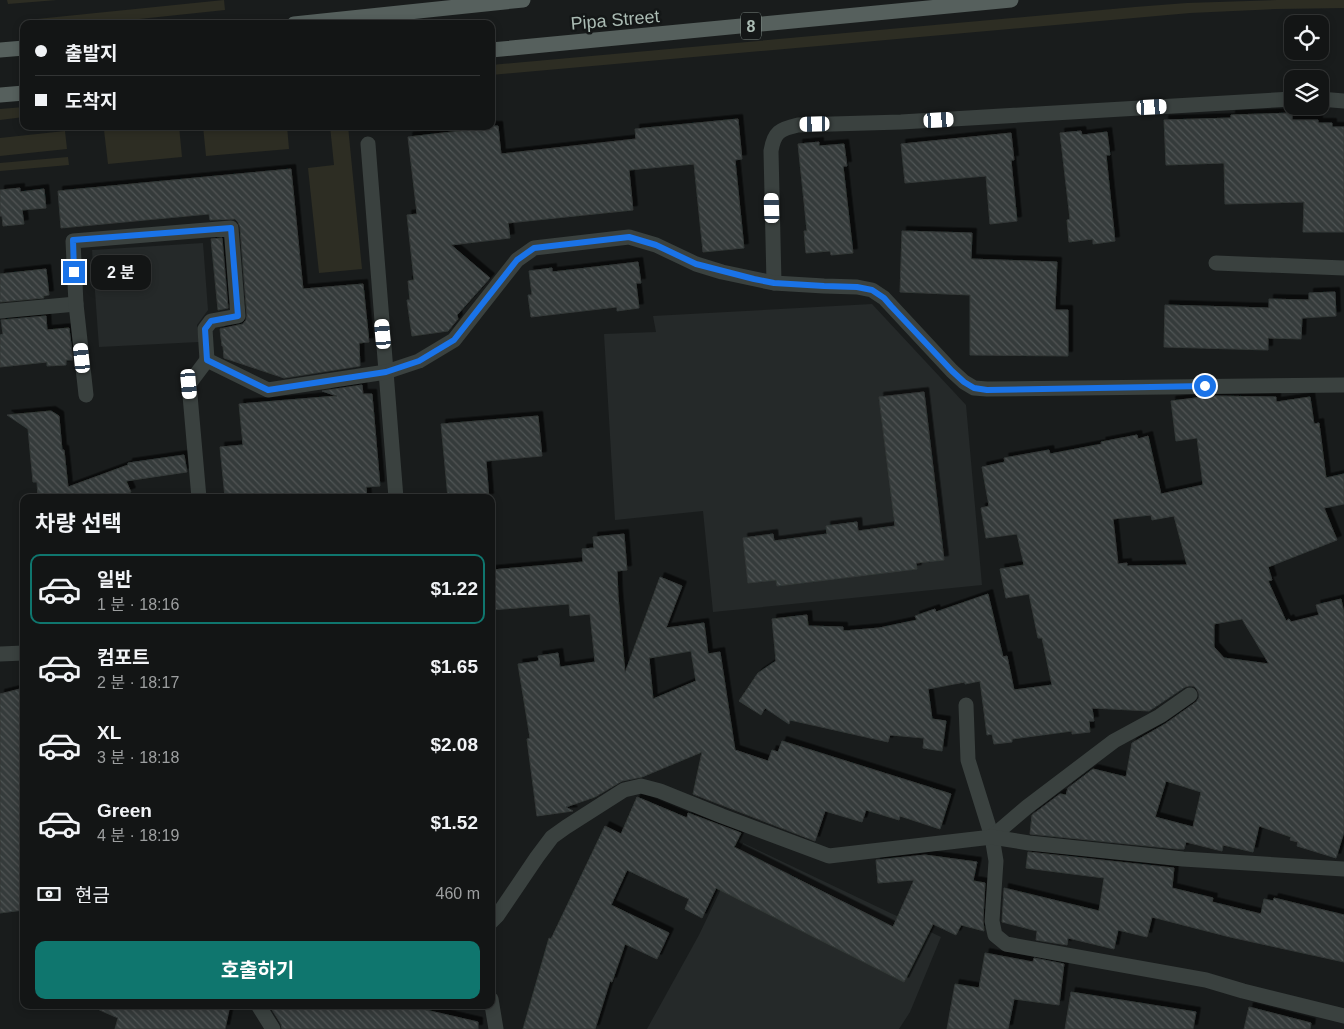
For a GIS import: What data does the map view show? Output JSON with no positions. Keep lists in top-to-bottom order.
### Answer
{
  "streets": {
    "main road": ["Pipa Street", "8"]
  },
  "page": {
    "banner": ["출발지", "도착지"],
    "bubble": "2 분",
    "heading": "차량 선택",
    "list": [
      {
        "name": "일반",
        "note": "1 분 · 18:16",
        "value": "$1.22"
      },
      {
        "name": "컴포트",
        "note": "2 분 · 18:17",
        "value": "$1.65"
      },
      {
        "name": "XL",
        "note": "3 분 · 18:18",
        "value": "$2.08"
      },
      {
        "name": "Green",
        "note": "4 분 · 18:19",
        "value": "$1.52"
      }
    ],
    "pay": ["현금", "460 m"],
    "buttons": "호출하기"
  }
}
